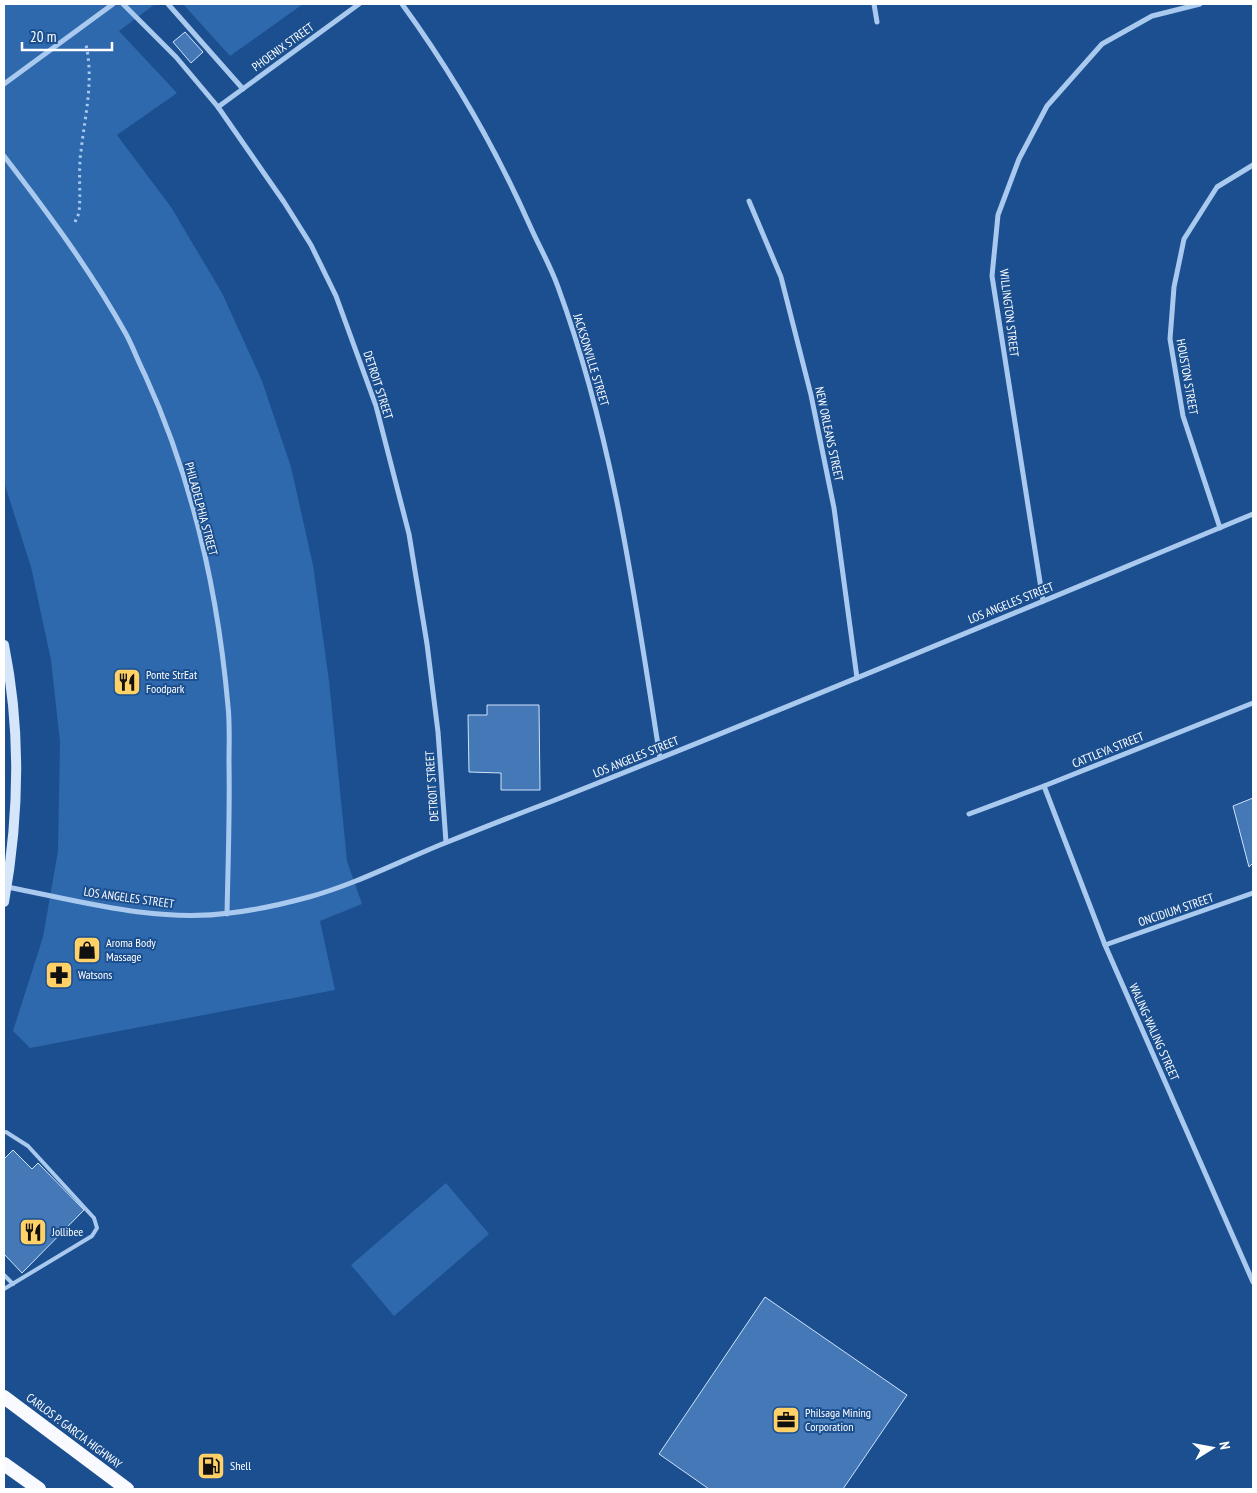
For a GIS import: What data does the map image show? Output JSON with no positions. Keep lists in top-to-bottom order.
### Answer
{
  "streets": {
    "highway": ["CARLOS P. GARCIA HIGHWAY"],
    "street": [
      "PHOENIX STREET",
      "WILLINGTON STREET",
      "JACKSONVILLE STREET",
      "HOUSTON STREET",
      "DETROIT STREET",
      "NEW ORLEANS STREET",
      "PHILADELPHIA STREET",
      "LOS ANGELES STREET",
      "CATTLEYA STREET",
      "ONCIDIUM STREET",
      "WALING-WALING STREET"
    ]
  },
  "crossings": [
    ["PHOENIX STREET", "DETROIT STREET"],
    ["WILLINGTON STREET", "LOS ANGELES STREET"],
    ["JACKSONVILLE STREET", "LOS ANGELES STREET"],
    ["HOUSTON STREET", "LOS ANGELES STREET"],
    ["DETROIT STREET", "LOS ANGELES STREET"],
    ["NEW ORLEANS STREET", "LOS ANGELES STREET"],
    ["PHILADELPHIA STREET", "LOS ANGELES STREET"],
    ["CATTLEYA STREET", "WALING-WALING STREET"],
    ["ONCIDIUM STREET", "WALING-WALING STREET"]
  ],
  "places": {
    "restaurant": ["Ponte StrEat Foodpark", "Jollibee"],
    "shop": ["Aroma Body Massage"],
    "pharmacy": ["Watsons"],
    "office": ["Philsaga Mining Corporation"],
    "fuel station": ["Shell"]
  },
  "scale_bar": "20 m",
  "north": "right"
}
